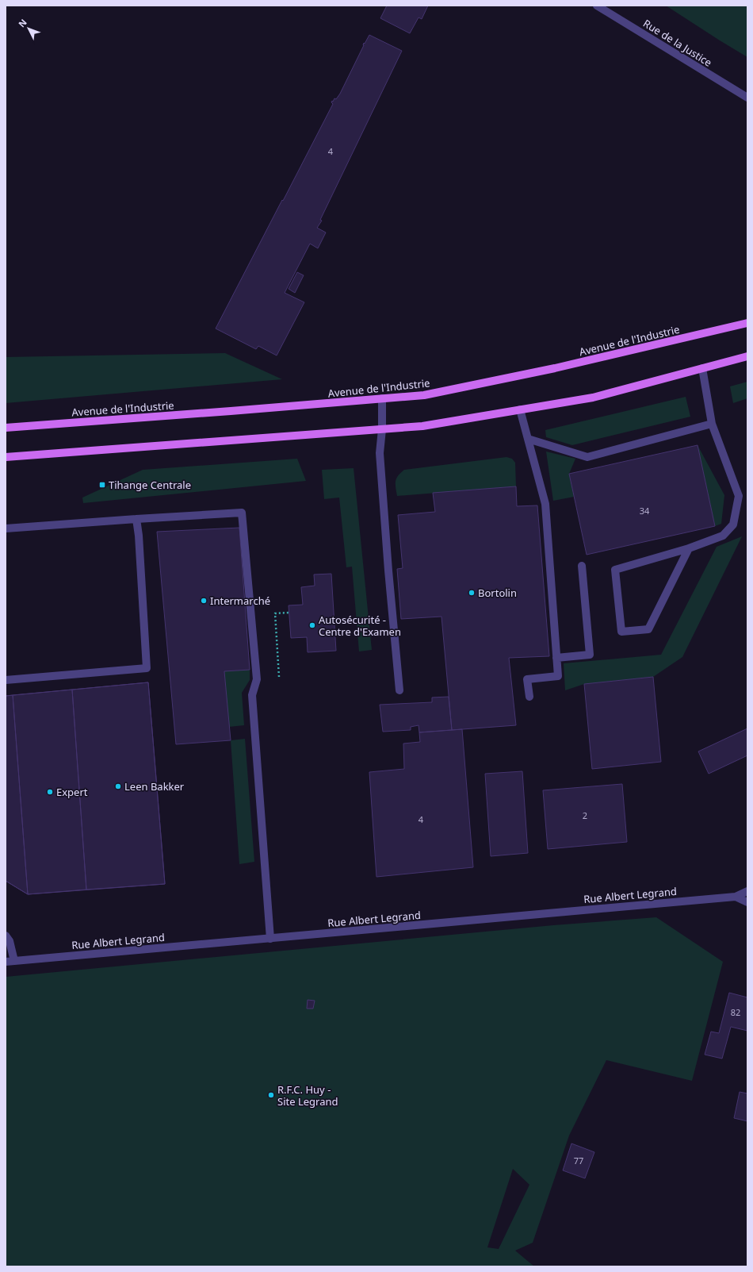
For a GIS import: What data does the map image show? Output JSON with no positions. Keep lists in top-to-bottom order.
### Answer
{
  "streets": {
    "main road": ["Avenue de l'Industrie"],
    "street": ["Rue de la Justice", "Rue Albert Legrand"]
  },
  "places": {
    "transit": ["Tihange Centrale"],
    "other": [
      "Bortolin",
      "Intermarché",
      "Autosécurité - Centre d'Examen",
      "Leen Bakker",
      "Expert",
      "R.F.C. Huy - Site Legrand"
    ]
  },
  "house_numbers": [
    "4",
    "34",
    "2",
    "4",
    "82",
    "77"
  ],
  "north": "top left"
}
